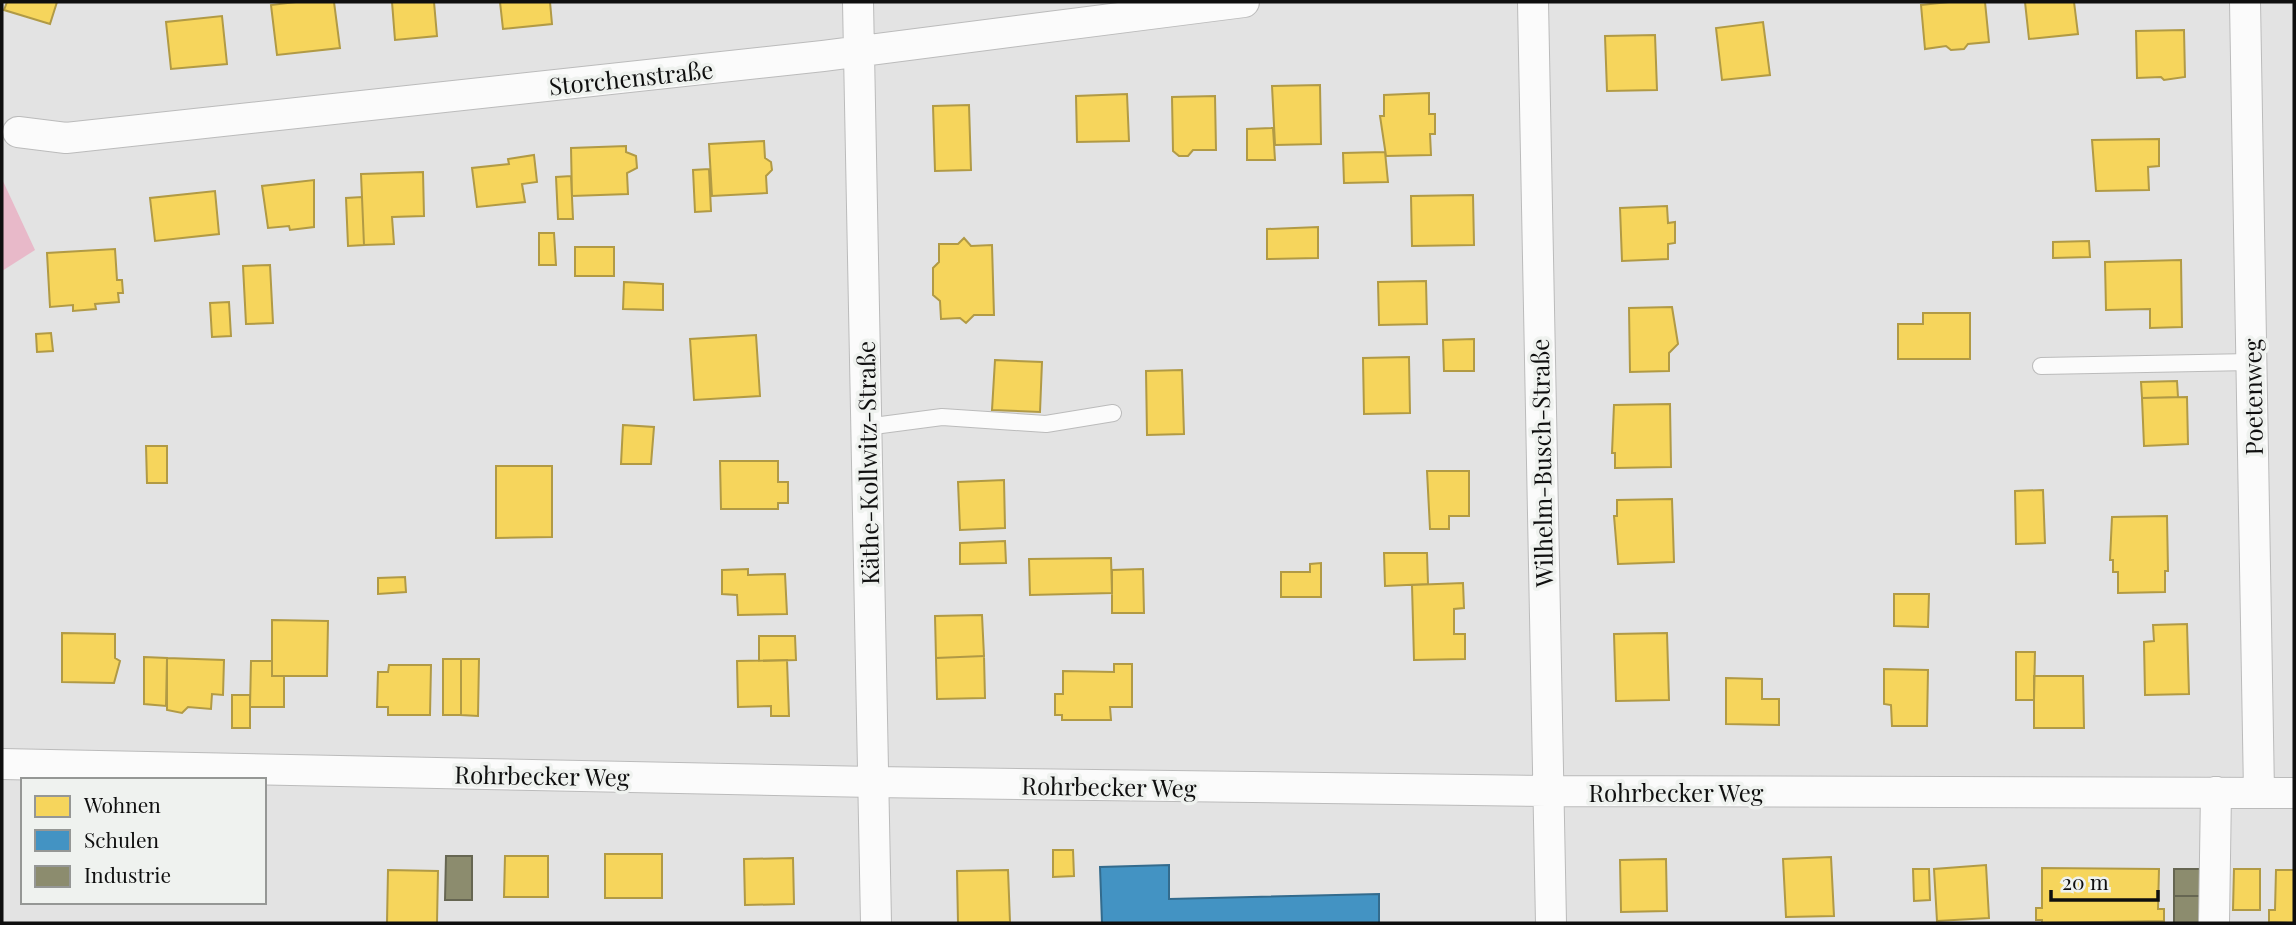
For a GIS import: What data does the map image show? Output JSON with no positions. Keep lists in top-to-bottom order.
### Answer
{
  "streets": {
    "street": [
      "Storchenstraße",
      "Poetenweg",
      "Käthe-Kollwitz-Straße",
      "Wilhelm-Busch-Straße",
      "Rohrbecker Weg"
    ]
  },
  "crossings": [
    ["Storchenstraße", "Käthe-Kollwitz-Straße"],
    ["Poetenweg", "Rohrbecker Weg"],
    ["Käthe-Kollwitz-Straße", "Rohrbecker Weg"],
    ["Wilhelm-Busch-Straße", "Rohrbecker Weg"]
  ],
  "legend": ["Wohnen", "Schulen", "Industrie"],
  "scale_bar": "20 m"
}
